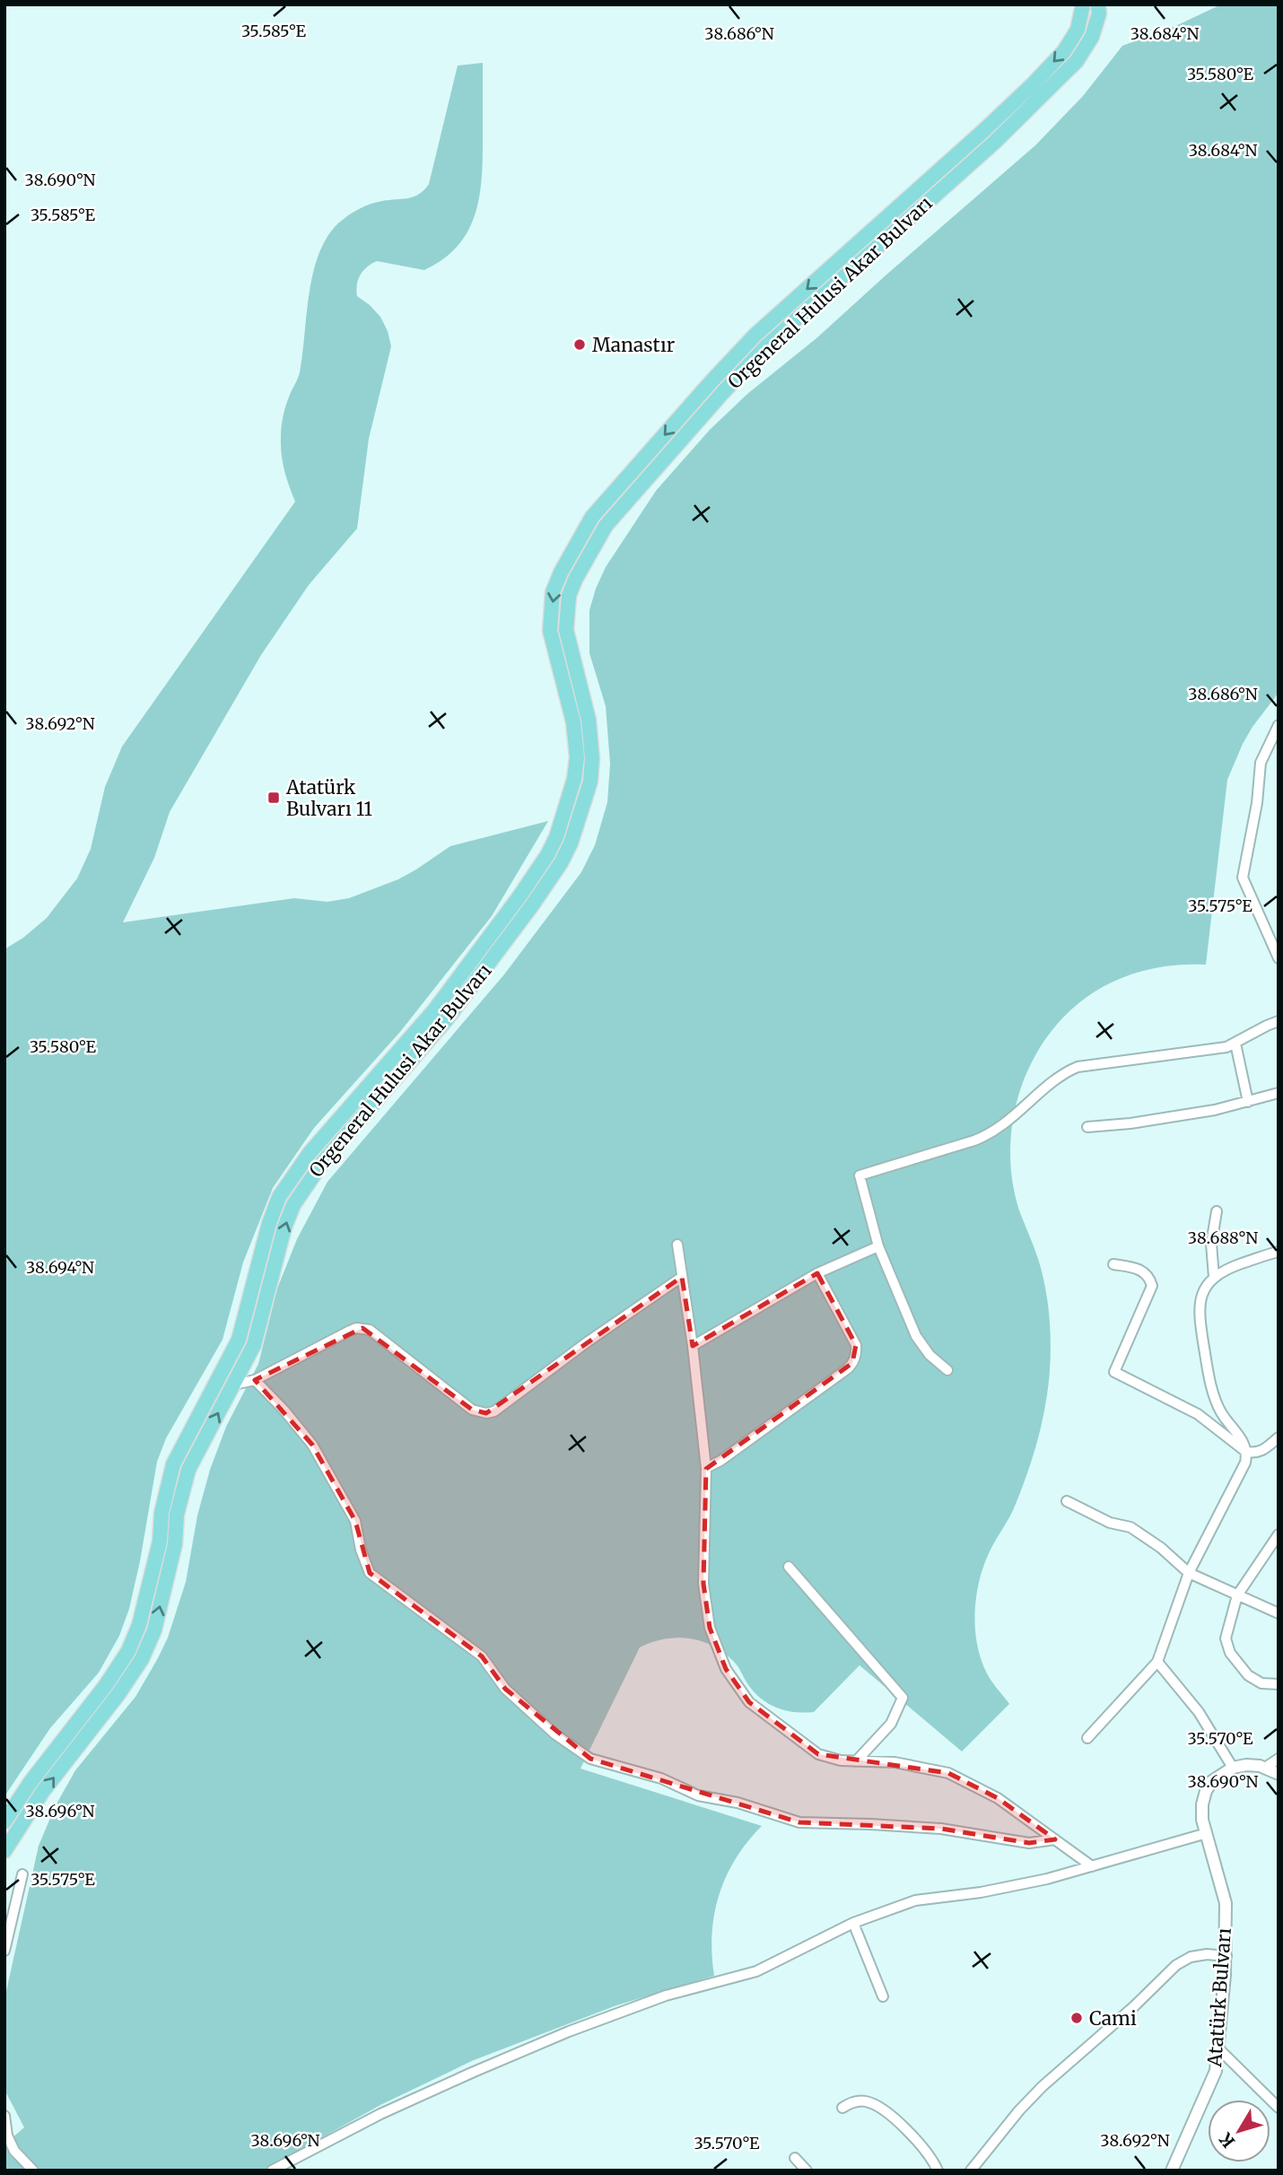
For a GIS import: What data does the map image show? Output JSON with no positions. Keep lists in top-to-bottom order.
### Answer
{
  "streets": {
    "main road": ["Orgeneral Hulusi Akar Bulvarı"],
    "street": ["Atatürk Bulvarı"]
  },
  "places": {
    "other": ["Manastır", "Cami"],
    "transit": ["Atatürk Bulvarı 11"]
  },
  "north": "bottom left",
  "coordinates": [
    "35.585°E",
    "38.684°N",
    "38.686°N",
    "35.580°E",
    "38.690°N",
    "38.692°N",
    "35.575°E",
    "38.688°N",
    "38.694°N",
    "35.570°E",
    "38.696°N"
  ]
}
